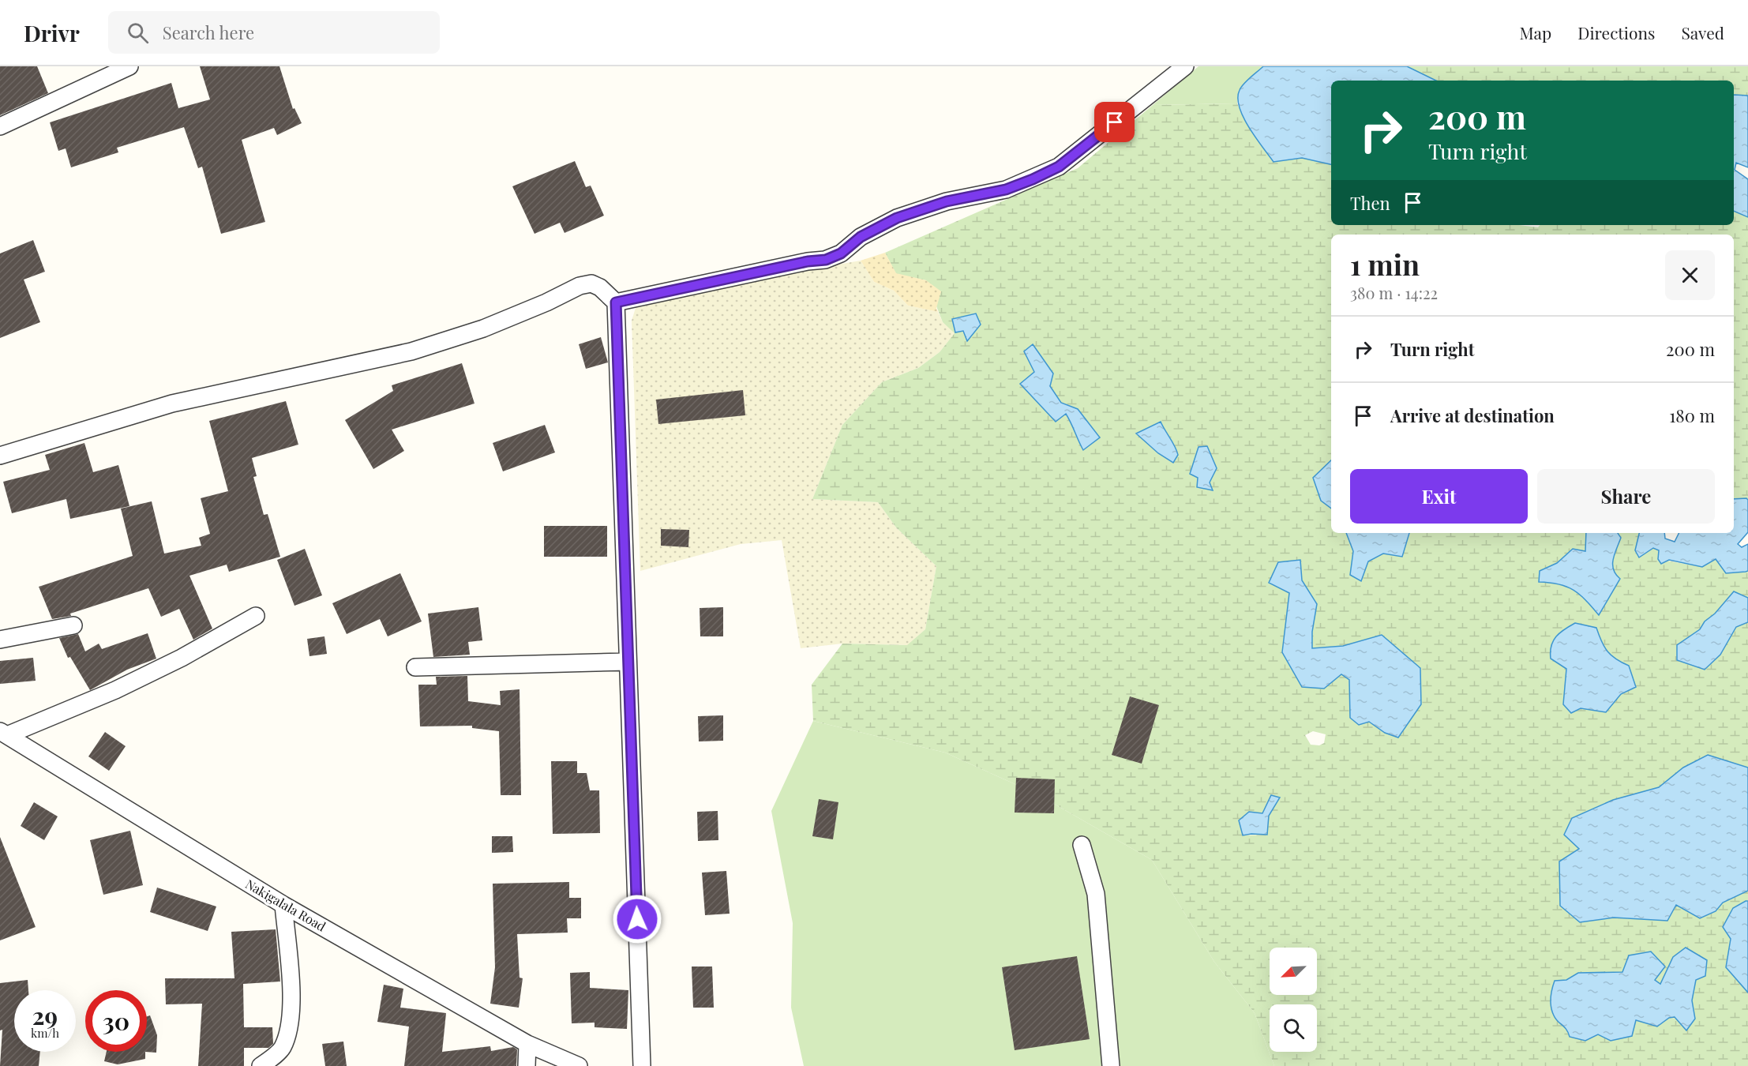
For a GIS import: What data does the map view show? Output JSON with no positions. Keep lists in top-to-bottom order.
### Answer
{
  "streets": {
    "street": ["Nakigalala Road"]
  },
  "north": "bottom left",
  "page": {
    "header": "Drivr",
    "search": "Search here",
    "nav": ["Map", "Directions", "Saved"],
    "turn": ["200 m", "Turn right"],
    "then": "Then",
    "heading": ["1 min", "380 m · 14:22"],
    "list": [
      {
        "name": "Turn right",
        "value": "200 m"
      },
      {
        "name": "Arrive at destination",
        "value": "180 m"
      }
    ],
    "buttons": ["Exit", "Share"],
    "speed": "29 km/h",
    "limit": "30"
  }
}
